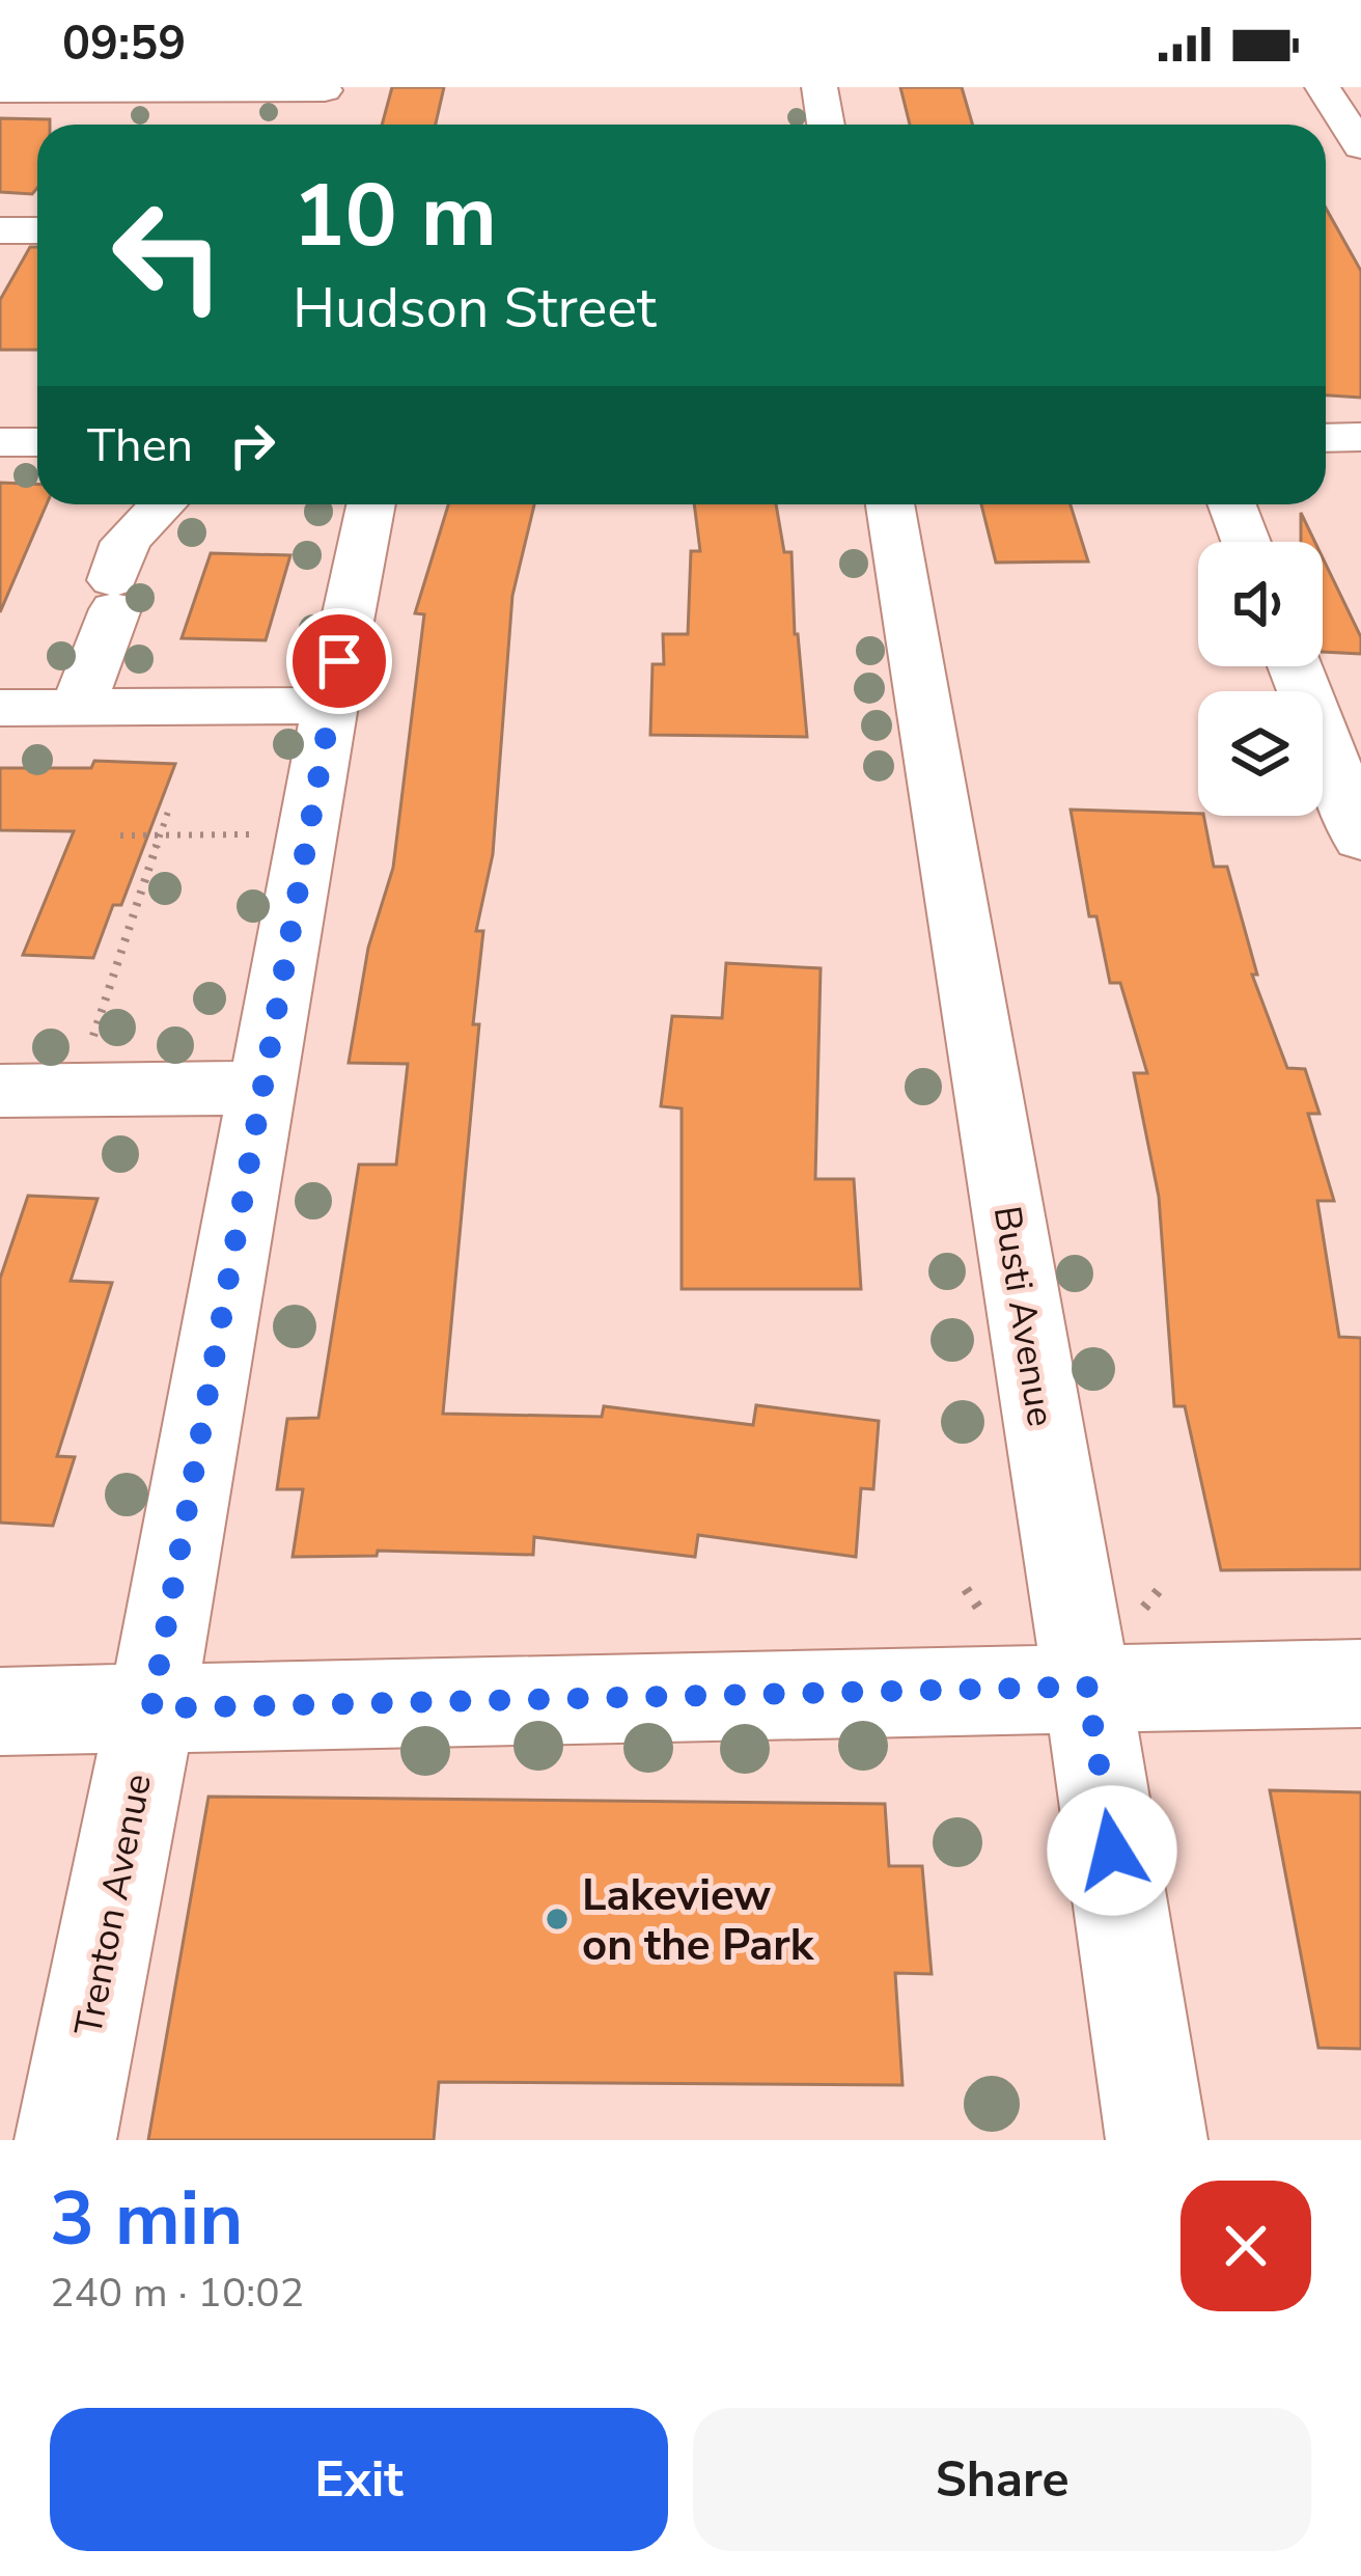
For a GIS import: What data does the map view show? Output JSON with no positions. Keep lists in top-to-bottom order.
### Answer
{
  "streets": {
    "street": ["Busti Avenue", "Trenton Avenue"]
  },
  "places": ["Lakeview on the Park"],
  "page": {
    "status": "09:59",
    "turn": ["10 m", "Hudson Street"],
    "then": "Then",
    "heading": ["3 min", "240 m · 10:02"],
    "buttons": ["Exit", "Share"]
  }
}
